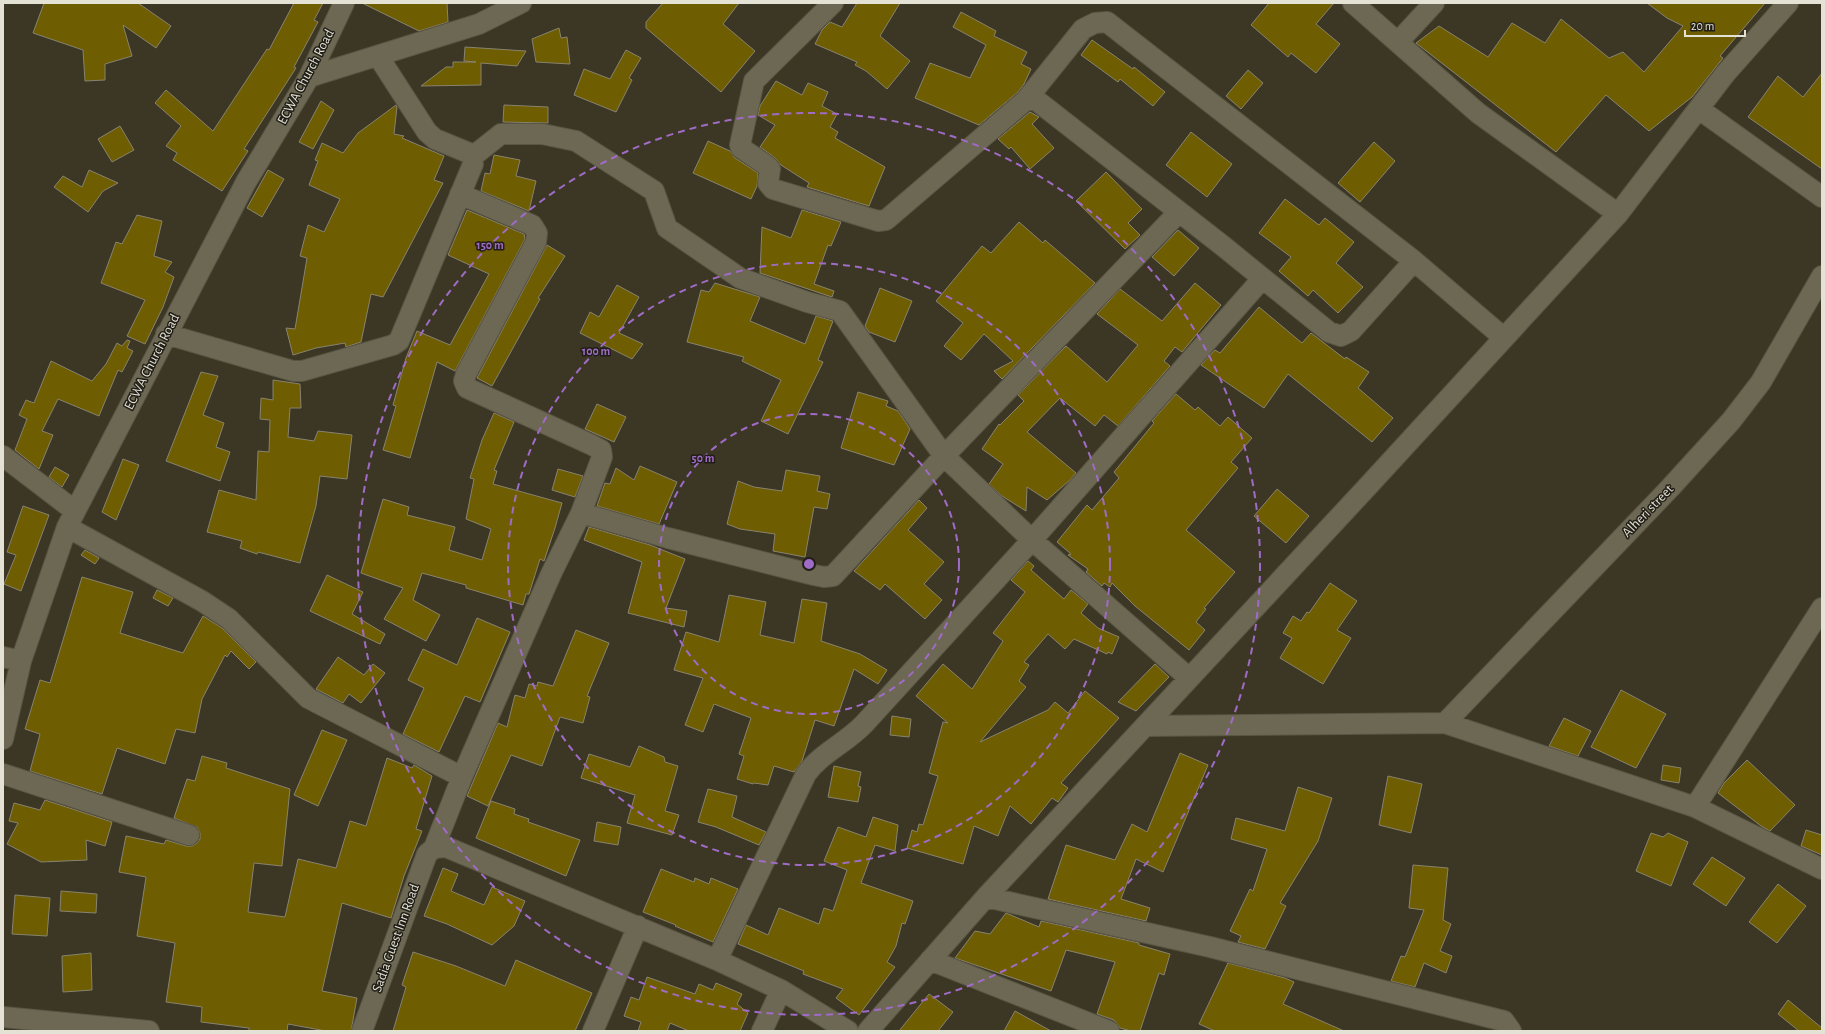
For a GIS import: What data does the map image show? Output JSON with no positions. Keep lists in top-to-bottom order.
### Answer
{
  "streets": {
    "street": ["ECWA Church Road", "Alheri street", "Sadia Guest Inn Road"]
  },
  "scale_bar": "20 m",
  "rings": ["150 m", "100 m", "50 m"]
}
